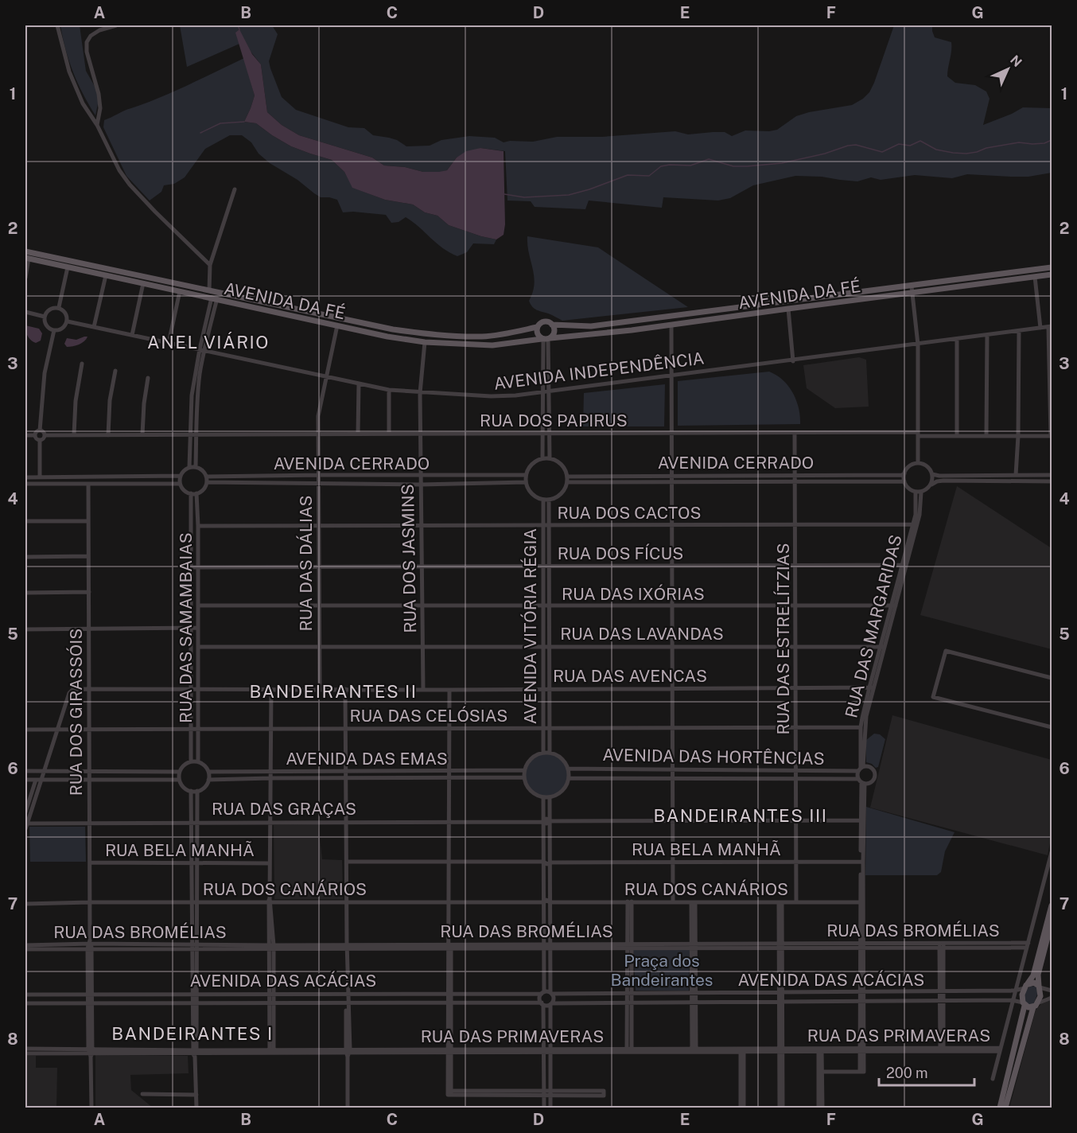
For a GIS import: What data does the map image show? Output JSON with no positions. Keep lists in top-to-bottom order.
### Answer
{
  "streets": {
    "main road": ["AVENIDA DA FÉ"],
    "street": [
      "AVENIDA INDEPENDÊNCIA",
      "RUA DOS PAPIRUS",
      "AVENIDA CERRADO",
      "RUA DOS CACTOS",
      "RUA DOS FÍCUS",
      "RUA DOS JASMINS",
      "RUA DAS DÁLIAS",
      "RUA DAS IXÓRIAS",
      "AVENIDA VITÓRIA RÉGIA",
      "RUA DAS MARGARIDAS",
      "RUA DAS SAMAMBAIAS",
      "RUA DAS LAVANDAS",
      "RUA DAS ESTRELÍTZIAS",
      "RUA DAS AVENCAS",
      "RUA DOS GIRASSÓIS",
      "RUA DAS CELÓSIAS",
      "AVENIDA DAS HORTÊNCIAS",
      "AVENIDA DAS EMAS",
      "RUA DAS GRAÇAS",
      "RUA BELA MANHÃ",
      "RUA DOS CANÁRIOS",
      "RUA DAS BROMÉLIAS",
      "AVENIDA DAS ACÁCIAS",
      "RUA DAS PRIMAVERAS"
    ]
  },
  "crossings": [
    ["AVENIDA DA FÉ", "RUA DOS JASMINS"],
    ["AVENIDA DA FÉ", "RUA DAS DÁLIAS"],
    ["AVENIDA INDEPENDÊNCIA", "RUA DOS JASMINS"],
    ["AVENIDA INDEPENDÊNCIA", "RUA DAS DÁLIAS"],
    ["RUA DOS PAPIRUS", "RUA DOS JASMINS"],
    ["RUA DOS PAPIRUS", "RUA DAS DÁLIAS"],
    ["RUA DOS PAPIRUS", "RUA DAS ESTRELÍTZIAS"],
    ["AVENIDA CERRADO", "RUA DOS JASMINS"],
    ["AVENIDA CERRADO", "RUA DAS DÁLIAS"],
    ["AVENIDA CERRADO", "AVENIDA VITÓRIA RÉGIA"],
    ["AVENIDA CERRADO", "RUA DAS MARGARIDAS"],
    ["AVENIDA CERRADO", "RUA DAS SAMAMBAIAS"],
    ["AVENIDA CERRADO", "RUA DAS ESTRELÍTZIAS"],
    ["RUA DOS CACTOS", "RUA DOS JASMINS"],
    ["RUA DOS CACTOS", "RUA DAS DÁLIAS"],
    ["RUA DOS CACTOS", "AVENIDA VITÓRIA RÉGIA"],
    ["RUA DOS CACTOS", "RUA DAS MARGARIDAS"],
    ["RUA DOS CACTOS", "RUA DAS SAMAMBAIAS"],
    ["RUA DOS CACTOS", "RUA DAS ESTRELÍTZIAS"],
    ["RUA DOS FÍCUS", "RUA DOS JASMINS"],
    ["RUA DOS FÍCUS", "RUA DAS DÁLIAS"],
    ["RUA DOS FÍCUS", "AVENIDA VITÓRIA RÉGIA"],
    ["RUA DOS FÍCUS", "RUA DAS MARGARIDAS"],
    ["RUA DOS FÍCUS", "RUA DAS SAMAMBAIAS"],
    ["RUA DOS FÍCUS", "RUA DAS ESTRELÍTZIAS"],
    ["RUA DOS JASMINS", "RUA DAS IXÓRIAS"],
    ["RUA DOS JASMINS", "RUA DAS LAVANDAS"],
    ["RUA DOS JASMINS", "RUA DAS AVENCAS"],
    ["RUA DAS DÁLIAS", "RUA DAS IXÓRIAS"],
    ["RUA DAS DÁLIAS", "RUA DAS LAVANDAS"],
    ["RUA DAS DÁLIAS", "RUA DAS AVENCAS"],
    ["RUA DAS IXÓRIAS", "AVENIDA VITÓRIA RÉGIA"],
    ["RUA DAS IXÓRIAS", "RUA DAS MARGARIDAS"],
    ["RUA DAS IXÓRIAS", "RUA DAS SAMAMBAIAS"],
    ["RUA DAS IXÓRIAS", "RUA DAS ESTRELÍTZIAS"],
    ["AVENIDA VITÓRIA RÉGIA", "RUA DAS LAVANDAS"],
    ["AVENIDA VITÓRIA RÉGIA", "RUA DAS AVENCAS"],
    ["AVENIDA VITÓRIA RÉGIA", "RUA DAS CELÓSIAS"],
    ["AVENIDA VITÓRIA RÉGIA", "AVENIDA DAS HORTÊNCIAS"],
    ["AVENIDA VITÓRIA RÉGIA", "AVENIDA DAS EMAS"],
    ["RUA DAS MARGARIDAS", "RUA DAS LAVANDAS"],
    ["RUA DAS MARGARIDAS", "RUA DAS AVENCAS"],
    ["RUA DAS MARGARIDAS", "RUA DAS CELÓSIAS"],
    ["RUA DAS MARGARIDAS", "AVENIDA DAS HORTÊNCIAS"],
    ["RUA DAS SAMAMBAIAS", "RUA DAS LAVANDAS"],
    ["RUA DAS SAMAMBAIAS", "RUA DAS AVENCAS"],
    ["RUA DAS SAMAMBAIAS", "RUA DAS CELÓSIAS"],
    ["RUA DAS SAMAMBAIAS", "AVENIDA DAS EMAS"],
    ["RUA DAS LAVANDAS", "RUA DAS ESTRELÍTZIAS"],
    ["RUA DAS ESTRELÍTZIAS", "RUA DAS AVENCAS"],
    ["RUA DAS ESTRELÍTZIAS", "RUA DAS CELÓSIAS"],
    ["RUA DAS ESTRELÍTZIAS", "AVENIDA DAS HORTÊNCIAS"],
    ["RUA DAS ESTRELÍTZIAS", "RUA BELA MANHÃ"],
    ["RUA DAS ESTRELÍTZIAS", "RUA DOS CANÁRIOS"],
    ["RUA DAS AVENCAS", "RUA DOS GIRASSÓIS"],
    ["RUA DAS AVENCAS", "RUA DAS CELÓSIAS"],
    ["RUA DOS GIRASSÓIS", "RUA DAS CELÓSIAS"],
    ["RUA DOS GIRASSÓIS", "RUA DAS GRAÇAS"],
    ["RUA DOS GIRASSÓIS", "RUA BELA MANHÃ"],
    ["RUA DOS GIRASSÓIS", "RUA DOS CANÁRIOS"],
    ["RUA DOS GIRASSÓIS", "RUA DAS BROMÉLIAS"],
    ["RUA DOS GIRASSÓIS", "AVENIDA DAS ACÁCIAS"],
    ["RUA DOS GIRASSÓIS", "RUA DAS PRIMAVERAS"],
    ["AVENIDA DAS HORTÊNCIAS", "AVENIDA DAS EMAS"]
  ],
  "districts": [
    "ANEL VIÁRIO",
    "BANDEIRANTES II",
    "BANDEIRANTES III",
    "BANDEIRANTES I"
  ],
  "parks": ["Praça dos Bandeirantes"],
  "scale_bar": "200 m",
  "north": "top right",
  "grid": {
    "columns": [
      "A",
      "B",
      "C",
      "D",
      "E",
      "F",
      "G"
    ],
    "rows": [
      "1",
      "2",
      "3",
      "4",
      "5",
      "6",
      "7",
      "8"
    ]
  }
}
